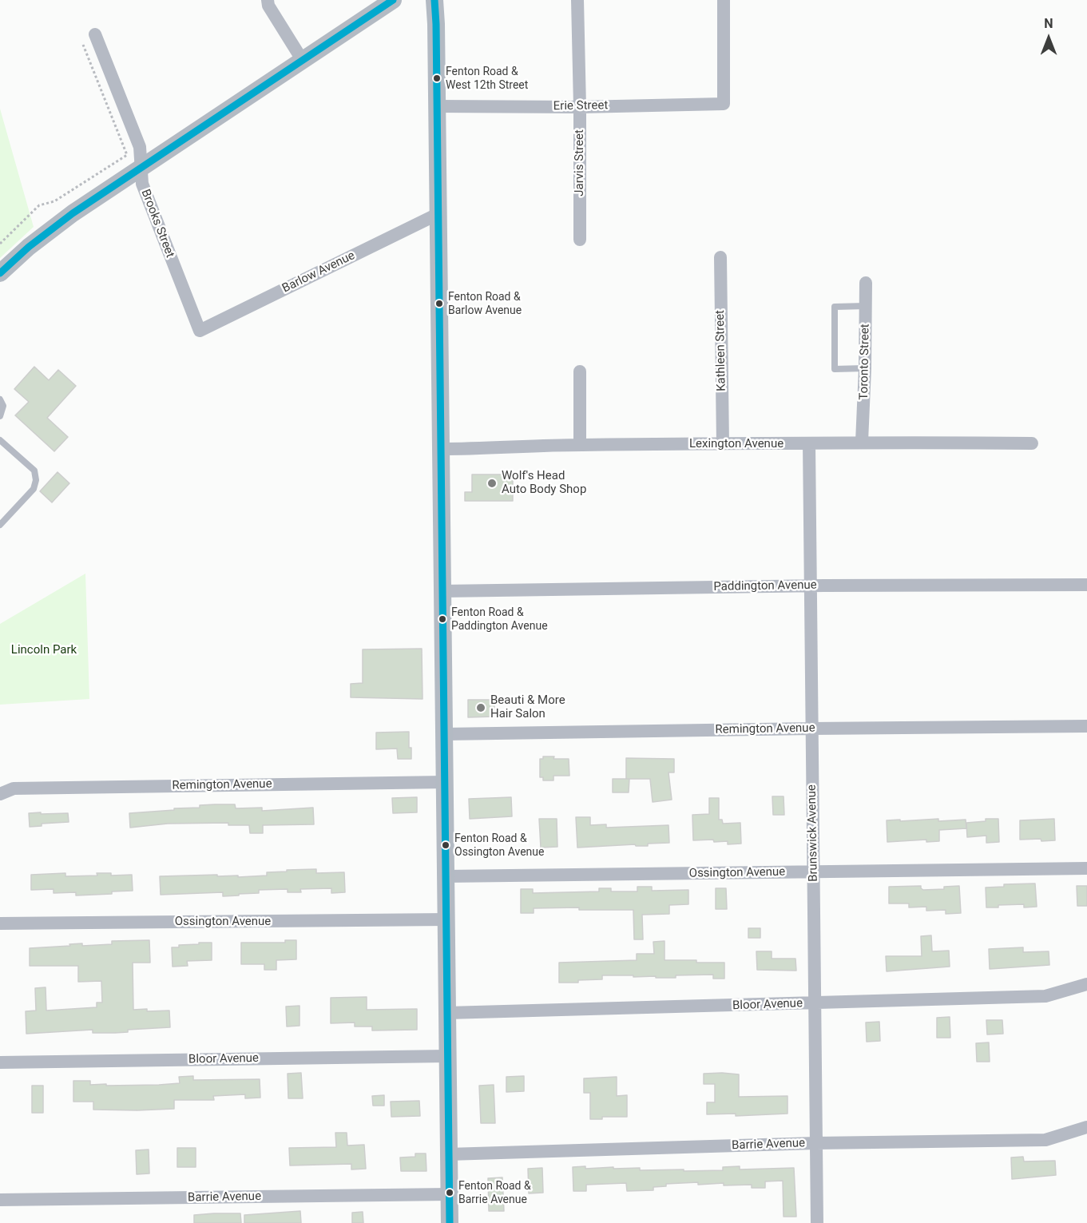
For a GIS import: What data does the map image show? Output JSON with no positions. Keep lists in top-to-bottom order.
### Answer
{
  "streets": {
    "street": [
      "Erie Street",
      "Jarvis Street",
      "Brooks Street",
      "Barlow Avenue",
      "Kathleen Street",
      "Toronto Street",
      "Lexington Avenue",
      "Paddington Avenue",
      "Remington Avenue",
      "Brunswick Avenue",
      "Ossington Avenue",
      "Bloor Avenue",
      "Barrie Avenue"
    ]
  },
  "crossings": [
    ["Erie Street", "Jarvis Street"],
    ["Brooks Street", "Barlow Avenue"],
    ["Kathleen Street", "Lexington Avenue"],
    ["Toronto Street", "Lexington Avenue"],
    ["Lexington Avenue", "Brunswick Avenue"],
    ["Paddington Avenue", "Brunswick Avenue"],
    ["Remington Avenue", "Brunswick Avenue"],
    ["Brunswick Avenue", "Ossington Avenue"],
    ["Brunswick Avenue", "Bloor Avenue"],
    ["Brunswick Avenue", "Barrie Avenue"]
  ],
  "parks": ["Lincoln Park"],
  "places": [
    "Fenton Road & West 12th Street",
    "Fenton Road & Barlow Avenue",
    "Wolf's Head Auto Body Shop",
    "Fenton Road & Paddington Avenue",
    "Beauti & More Hair Salon",
    "Fenton Road & Ossington Avenue",
    "Fenton Road & Barrie Avenue"
  ],
  "north": "top"
}
